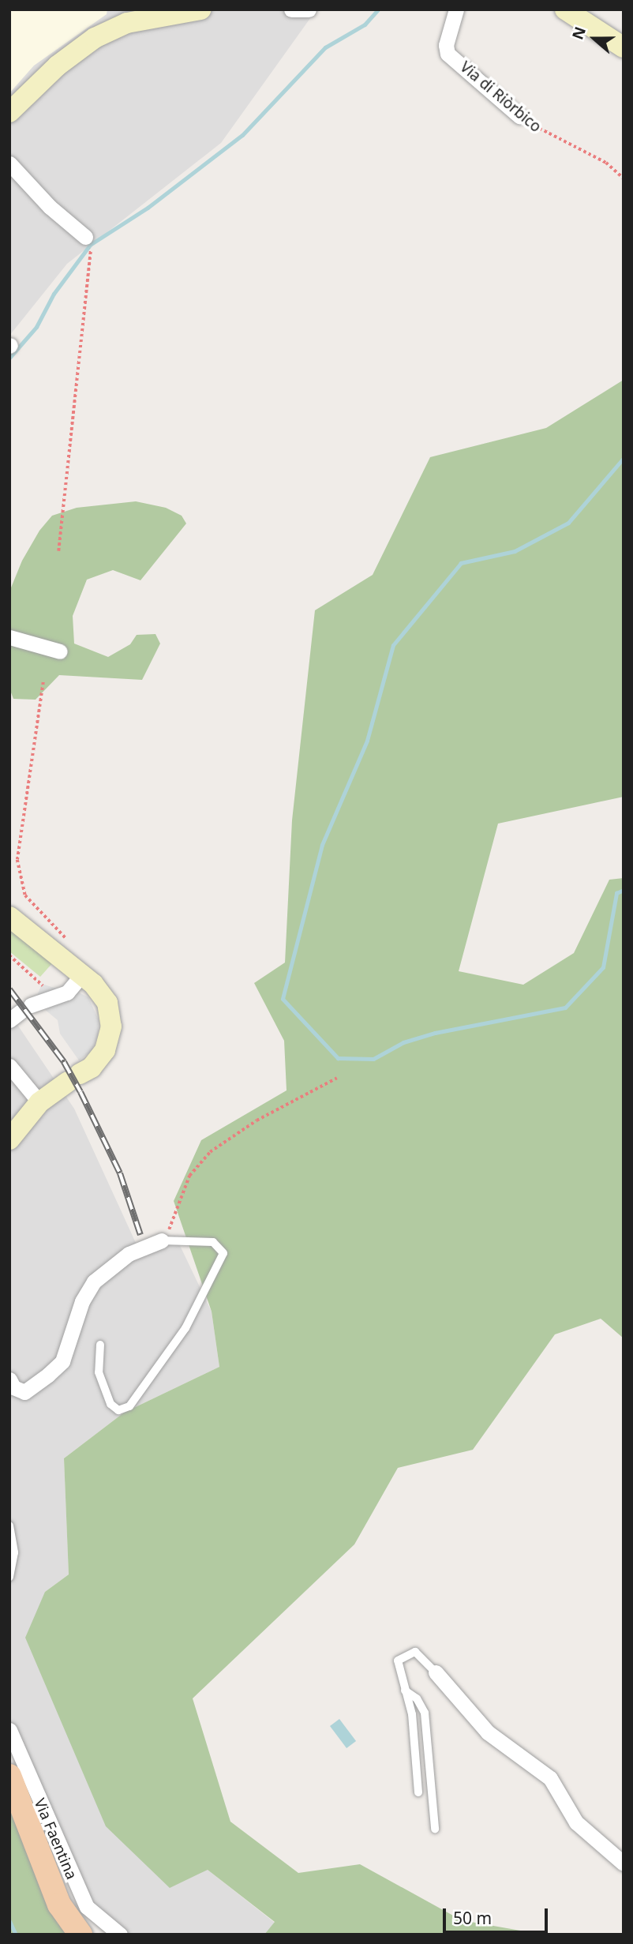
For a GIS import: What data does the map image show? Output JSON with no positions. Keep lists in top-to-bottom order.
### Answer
{
  "streets": {
    "main road": ["Via Faentina"],
    "street": ["Via di Riòrbico"]
  },
  "scale_bar": "50 m",
  "north": "left"
}
